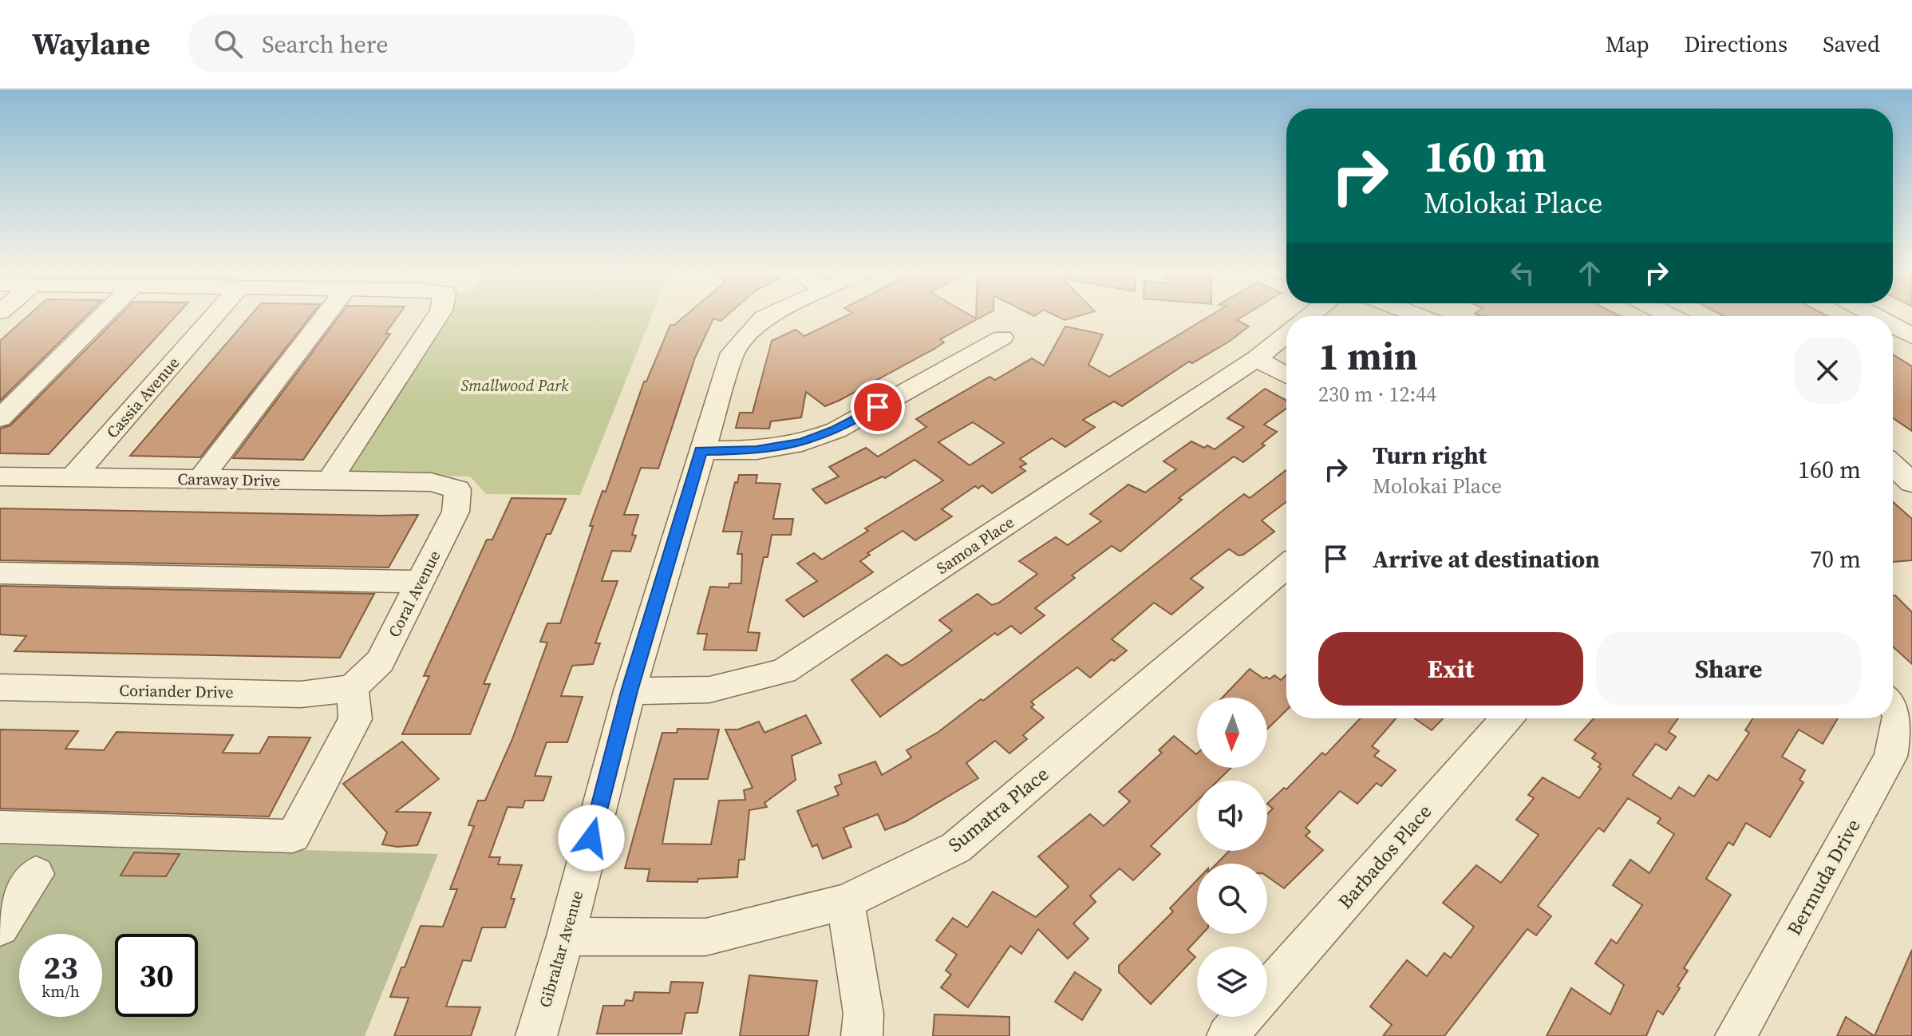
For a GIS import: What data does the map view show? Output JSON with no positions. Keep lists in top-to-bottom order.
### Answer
{
  "streets": {
    "street": [
      "Cassia Avenue",
      "Caraway Drive",
      "Samoa Place",
      "Coral Avenue",
      "Coriander Drive",
      "Sumatra Place",
      "Barbados Place",
      "Bermuda Drive",
      "Gibraltar Avenue"
    ]
  },
  "crossings": [
    ["Cassia Avenue", "Caraway Drive"],
    ["Caraway Drive", "Coral Avenue"],
    ["Samoa Place", "Gibraltar Avenue"],
    ["Coral Avenue", "Coriander Drive"],
    ["Sumatra Place", "Gibraltar Avenue"]
  ],
  "parks": ["Smallwood Park"],
  "north": "bottom",
  "page": {
    "header": "Waylane",
    "search": "Search here",
    "nav": ["Map", "Directions", "Saved"],
    "turn": ["160 m", "Molokai Place"],
    "heading": ["1 min", "230 m · 12:44"],
    "list": [
      {
        "name": "Turn right",
        "note": "Molokai Place",
        "value": "160 m"
      },
      {
        "name": "Arrive at destination",
        "value": "70 m"
      }
    ],
    "buttons": ["Exit", "Share"],
    "speed": "23 km/h",
    "limit": "30"
  }
}
